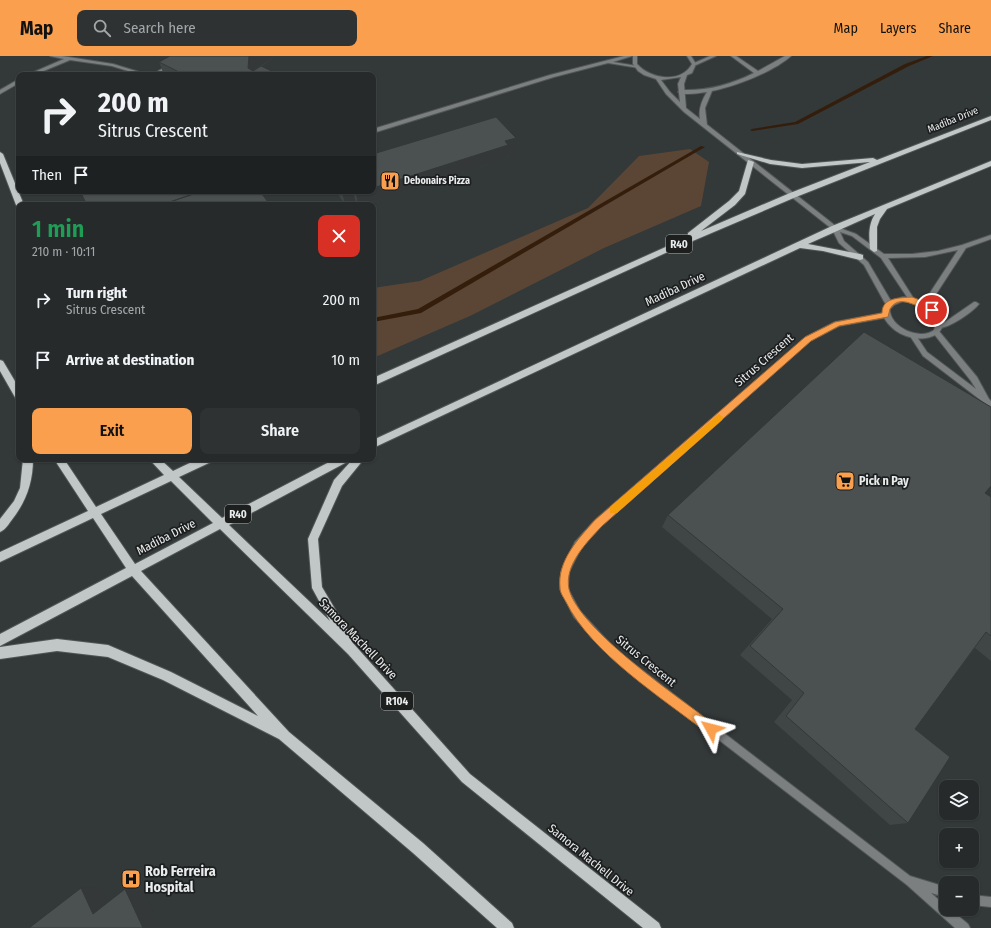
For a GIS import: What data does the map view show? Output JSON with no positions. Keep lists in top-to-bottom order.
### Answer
{
  "streets": {
    "main road": [
      "Madiba Drive",
      "R40",
      "Samora Machell Drive",
      "R104"
    ],
    "street": ["Sitrus Crescent"]
  },
  "crossings": [
    ["Madiba Drive", "Samora Machell Drive"]
  ],
  "places": {
    "restaurant": ["Debonairs Pizza"],
    "supermarket": ["Pick n Pay"],
    "hospital": ["Rob Ferreira Hospital"]
  },
  "page": {
    "header": "Map",
    "search": "Search here",
    "nav": ["Map", "Layers", "Share"],
    "turn": ["200 m", "Sitrus Crescent"],
    "then": "Then",
    "heading": ["1 min", "210 m · 10:11"],
    "list": [
      {
        "name": "Turn right",
        "note": "Sitrus Crescent",
        "value": "200 m"
      },
      {
        "name": "Arrive at destination",
        "value": "10 m"
      }
    ],
    "buttons": ["Exit", "Share"],
    "map_buttons": ["+", "−"]
  }
}
